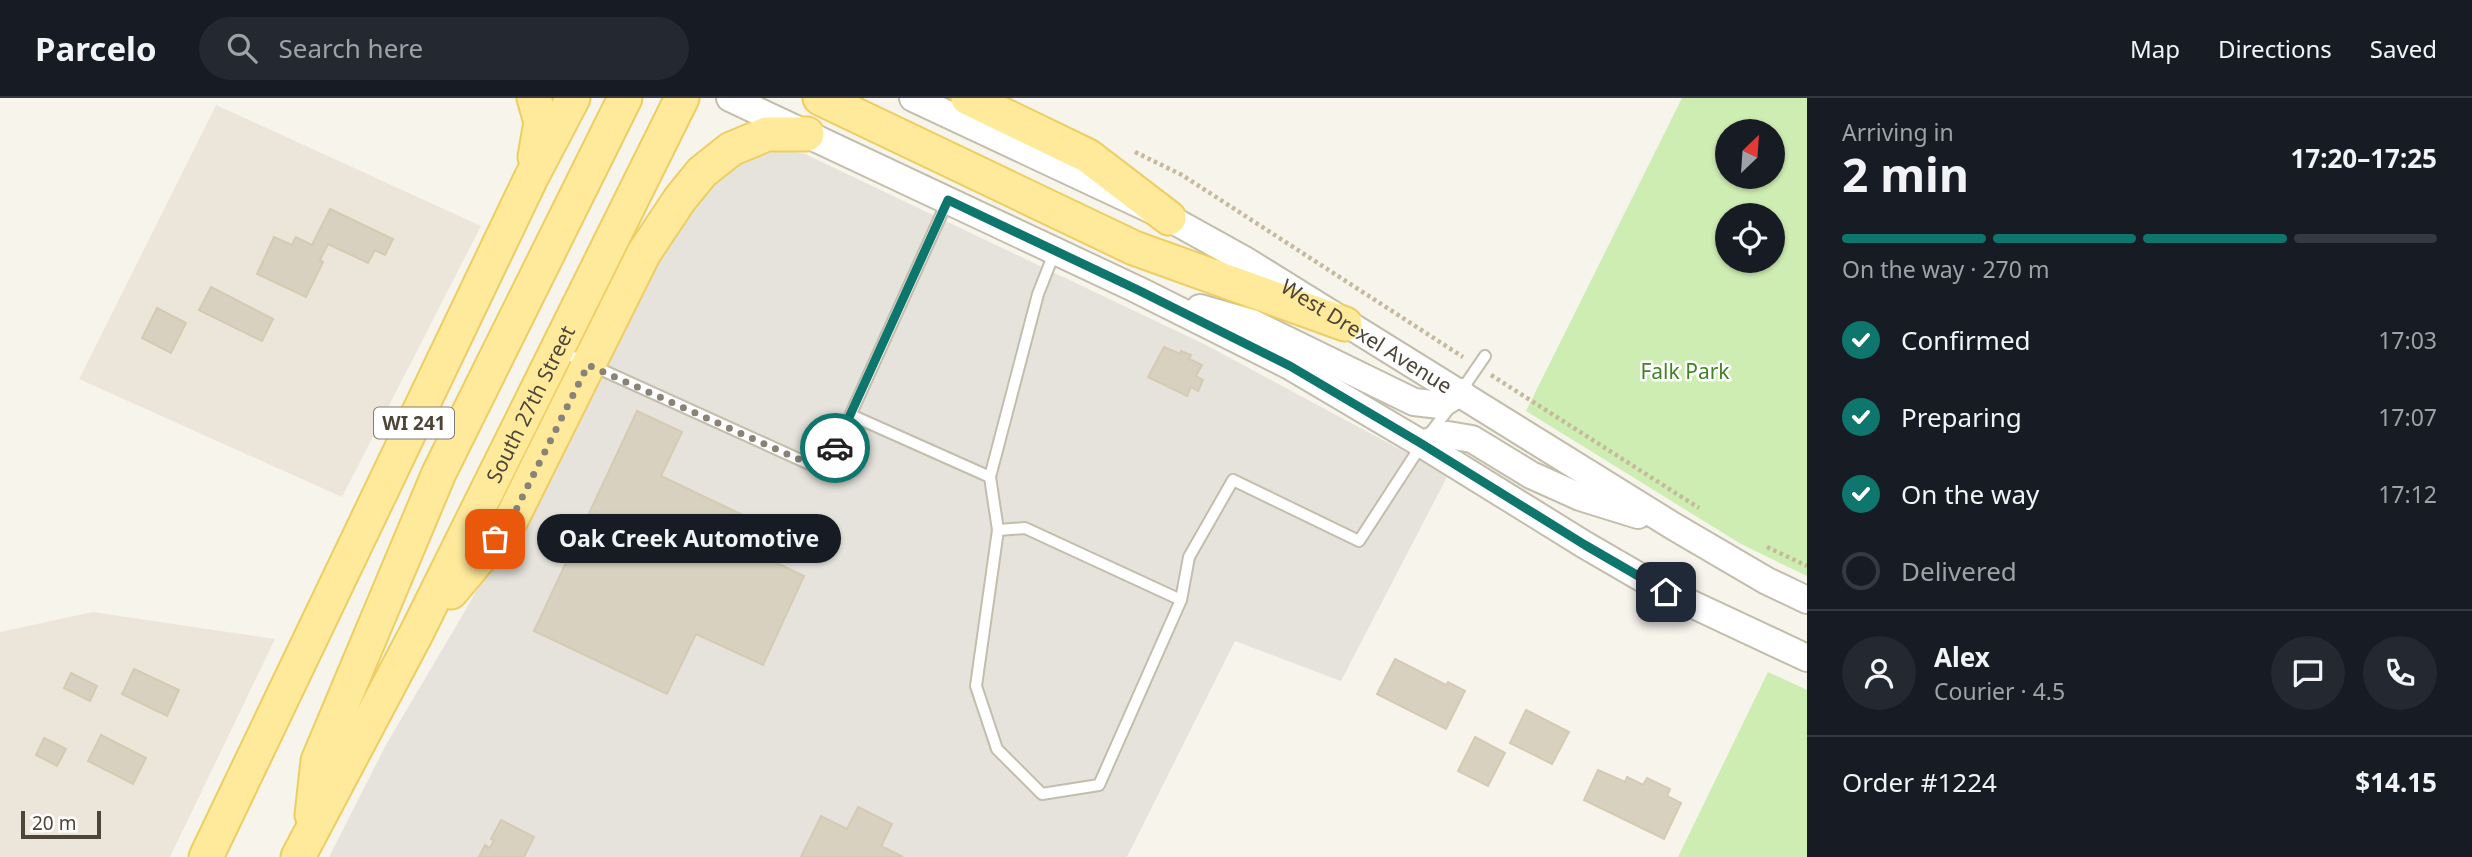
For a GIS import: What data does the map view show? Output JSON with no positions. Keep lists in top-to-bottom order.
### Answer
{
  "streets": {
    "main road": ["South 27th Street", "WI 241"],
    "street": ["West Drexel Avenue"]
  },
  "parks": ["Falk Park"],
  "places": ["Oak Creek Automotive"],
  "scale_bar": "20 m",
  "north": "top right",
  "page": {
    "header": "Parcelo",
    "search": "Search here",
    "nav": ["Map", "Directions", "Saved"],
    "heading": ["2 min", "Arriving in", "17:20–17:25"],
    "panel": [
      "Alex",
      "Courier · 4.5",
      "Order #1224",
      "$14.15"
    ],
    "bar": "On the way · 270 m",
    "list": [
      ["Confirmed", "17:03"],
      ["Preparing", "17:07"],
      ["On the way", "17:12"],
      "Delivered"
    ],
    "bubble": "Oak Creek Automotive",
    "scale": "20 m"
  }
}
